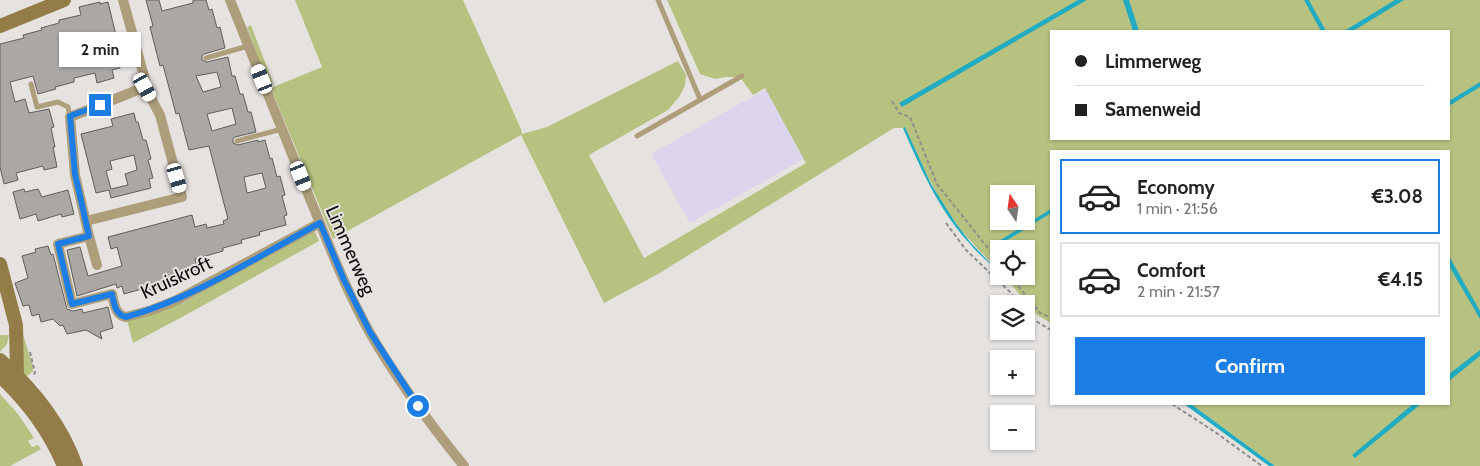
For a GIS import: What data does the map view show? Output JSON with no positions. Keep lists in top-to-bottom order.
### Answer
{
  "streets": {
    "street": ["Limmerweg", "Kruiskroft"]
  },
  "crossings": [
    ["Limmerweg", "Kruiskroft"]
  ],
  "north": "top",
  "page": {
    "banner": ["Limmerweg", "Samenweid"],
    "bubble": "2 min",
    "list": [
      {
        "name": "Economy",
        "note": "1 min · 21:56",
        "value": "€3.08"
      },
      {
        "name": "Comfort",
        "note": "2 min · 21:57",
        "value": "€4.15"
      }
    ],
    "map_buttons": ["+", "−"],
    "buttons": "Confirm"
  }
}
